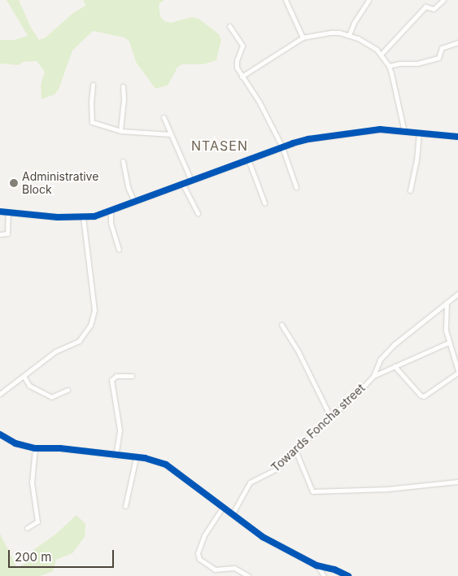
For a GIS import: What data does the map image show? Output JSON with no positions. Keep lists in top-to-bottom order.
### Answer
{
  "streets": {
    "street": ["Towards Foncha street"]
  },
  "districts": ["NTASEN"],
  "places": ["Administrative Block"],
  "scale_bar": "200 m"
}
